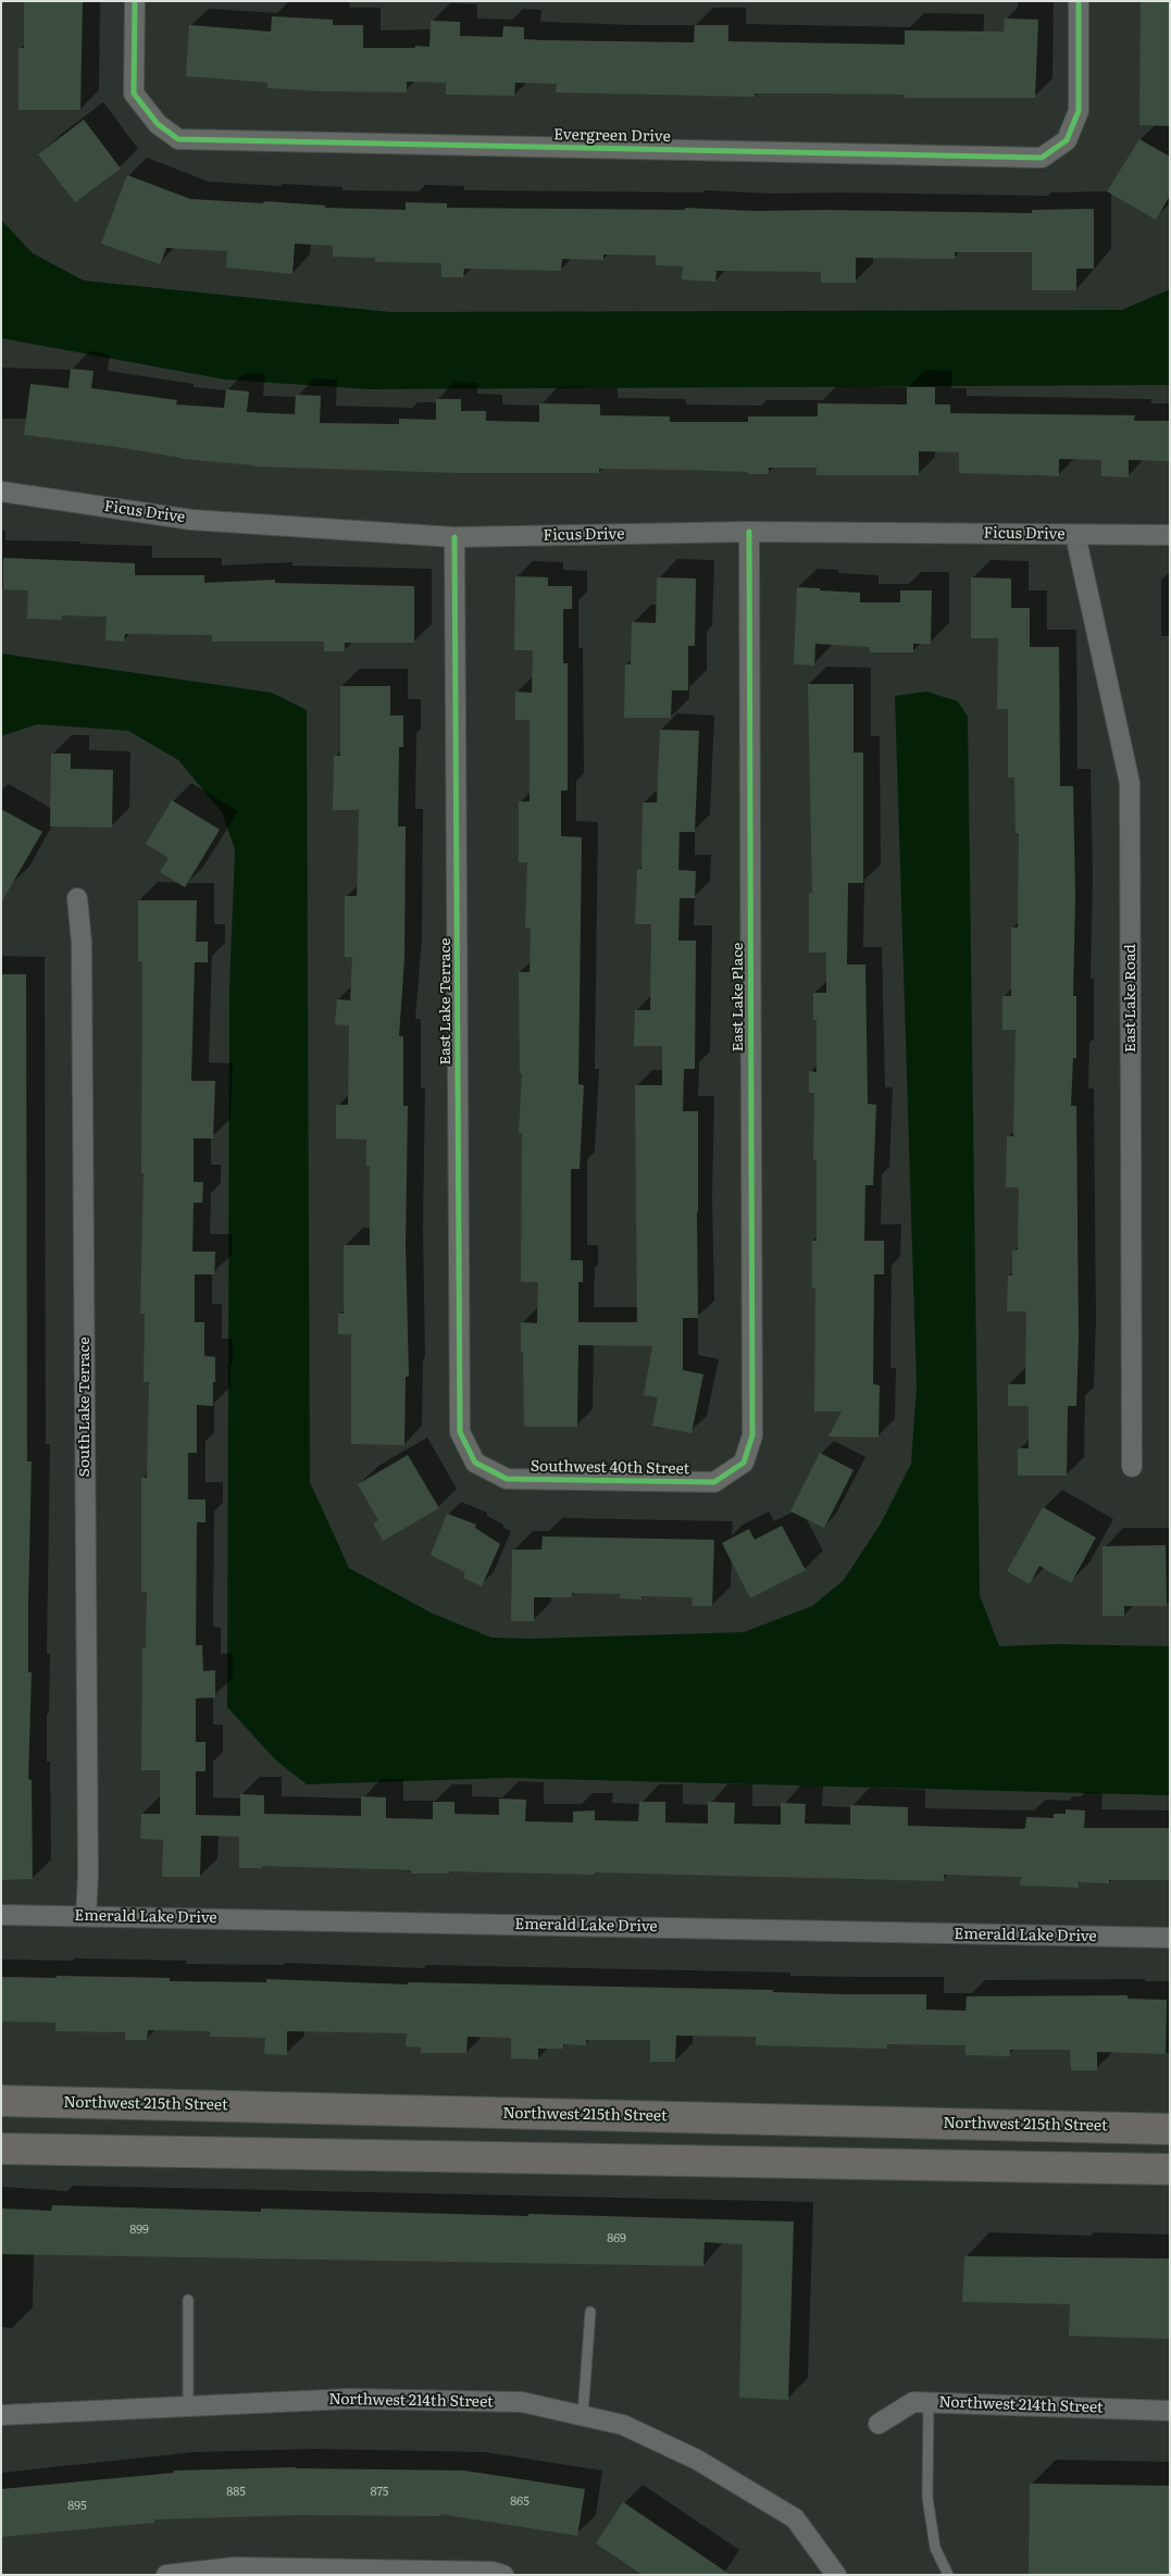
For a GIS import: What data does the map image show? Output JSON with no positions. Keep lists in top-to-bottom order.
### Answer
{
  "streets": {
    "main road": ["Northwest 215th Street"],
    "street": [
      "Evergreen Drive",
      "Ficus Drive",
      "East Lake Place",
      "East Lake Road",
      "East Lake Terrace",
      "South Lake Terrace",
      "Southwest 40th Street",
      "Emerald Lake Drive",
      "Northwest 214th Street"
    ]
  },
  "crossings": [
    ["Ficus Drive", "East Lake Place"],
    ["Ficus Drive", "East Lake Road"],
    ["Ficus Drive", "East Lake Terrace"],
    ["East Lake Place", "Southwest 40th Street"],
    ["East Lake Terrace", "Southwest 40th Street"],
    ["South Lake Terrace", "Emerald Lake Drive"]
  ],
  "house_numbers": [
    "899",
    "869",
    "885",
    "875",
    "865",
    "895"
  ]
}
